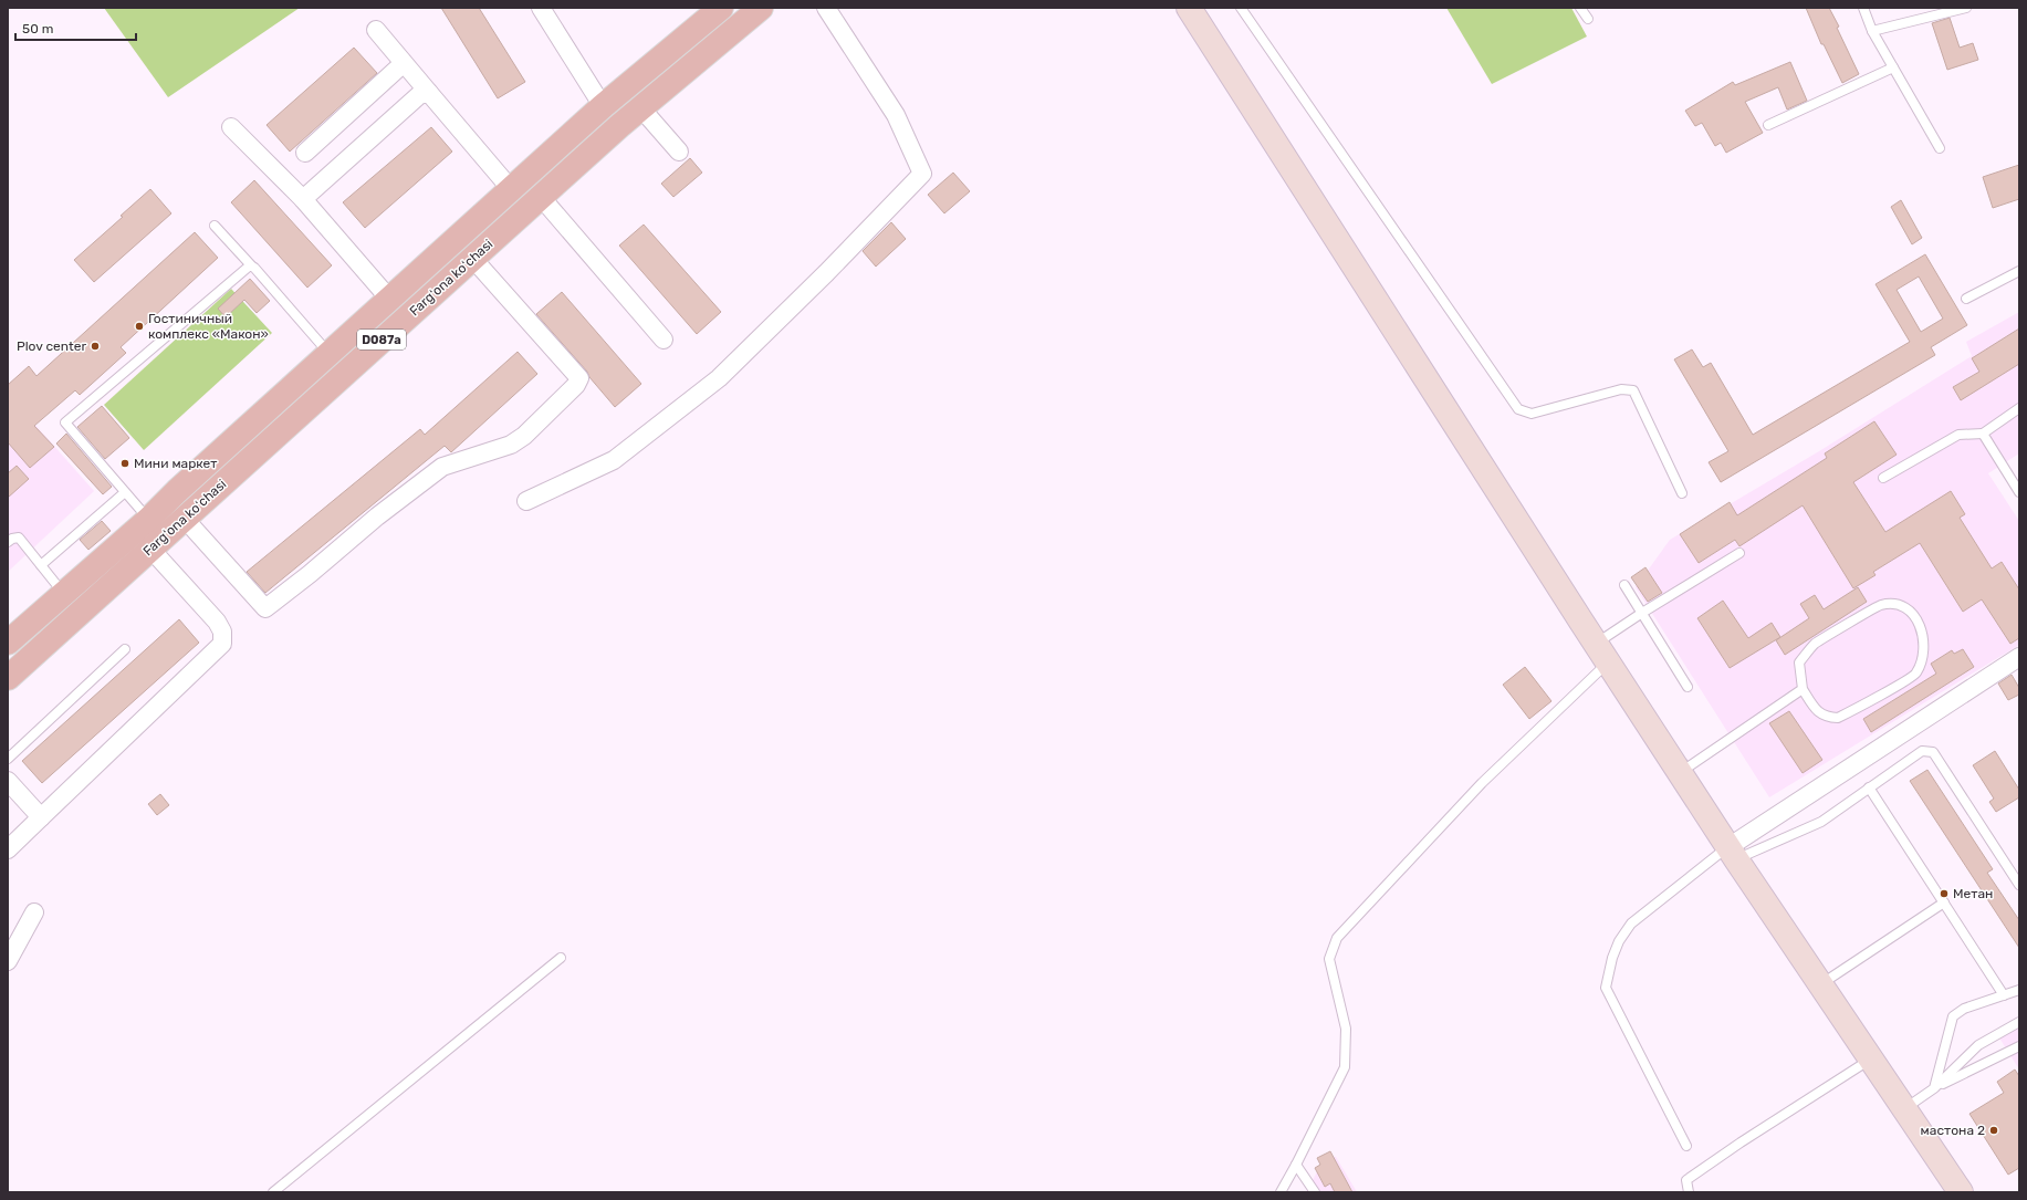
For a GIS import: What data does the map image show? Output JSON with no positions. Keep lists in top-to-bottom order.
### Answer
{
  "streets": {
    "main road": ["Fargʻona koʻchasi", "D087a"]
  },
  "places": [
    "Гостиничный комплекс «Макон»",
    "Plov center",
    "Мини маркет",
    "Метан",
    "мастона 2"
  ],
  "scale_bar": "50 m"
}
